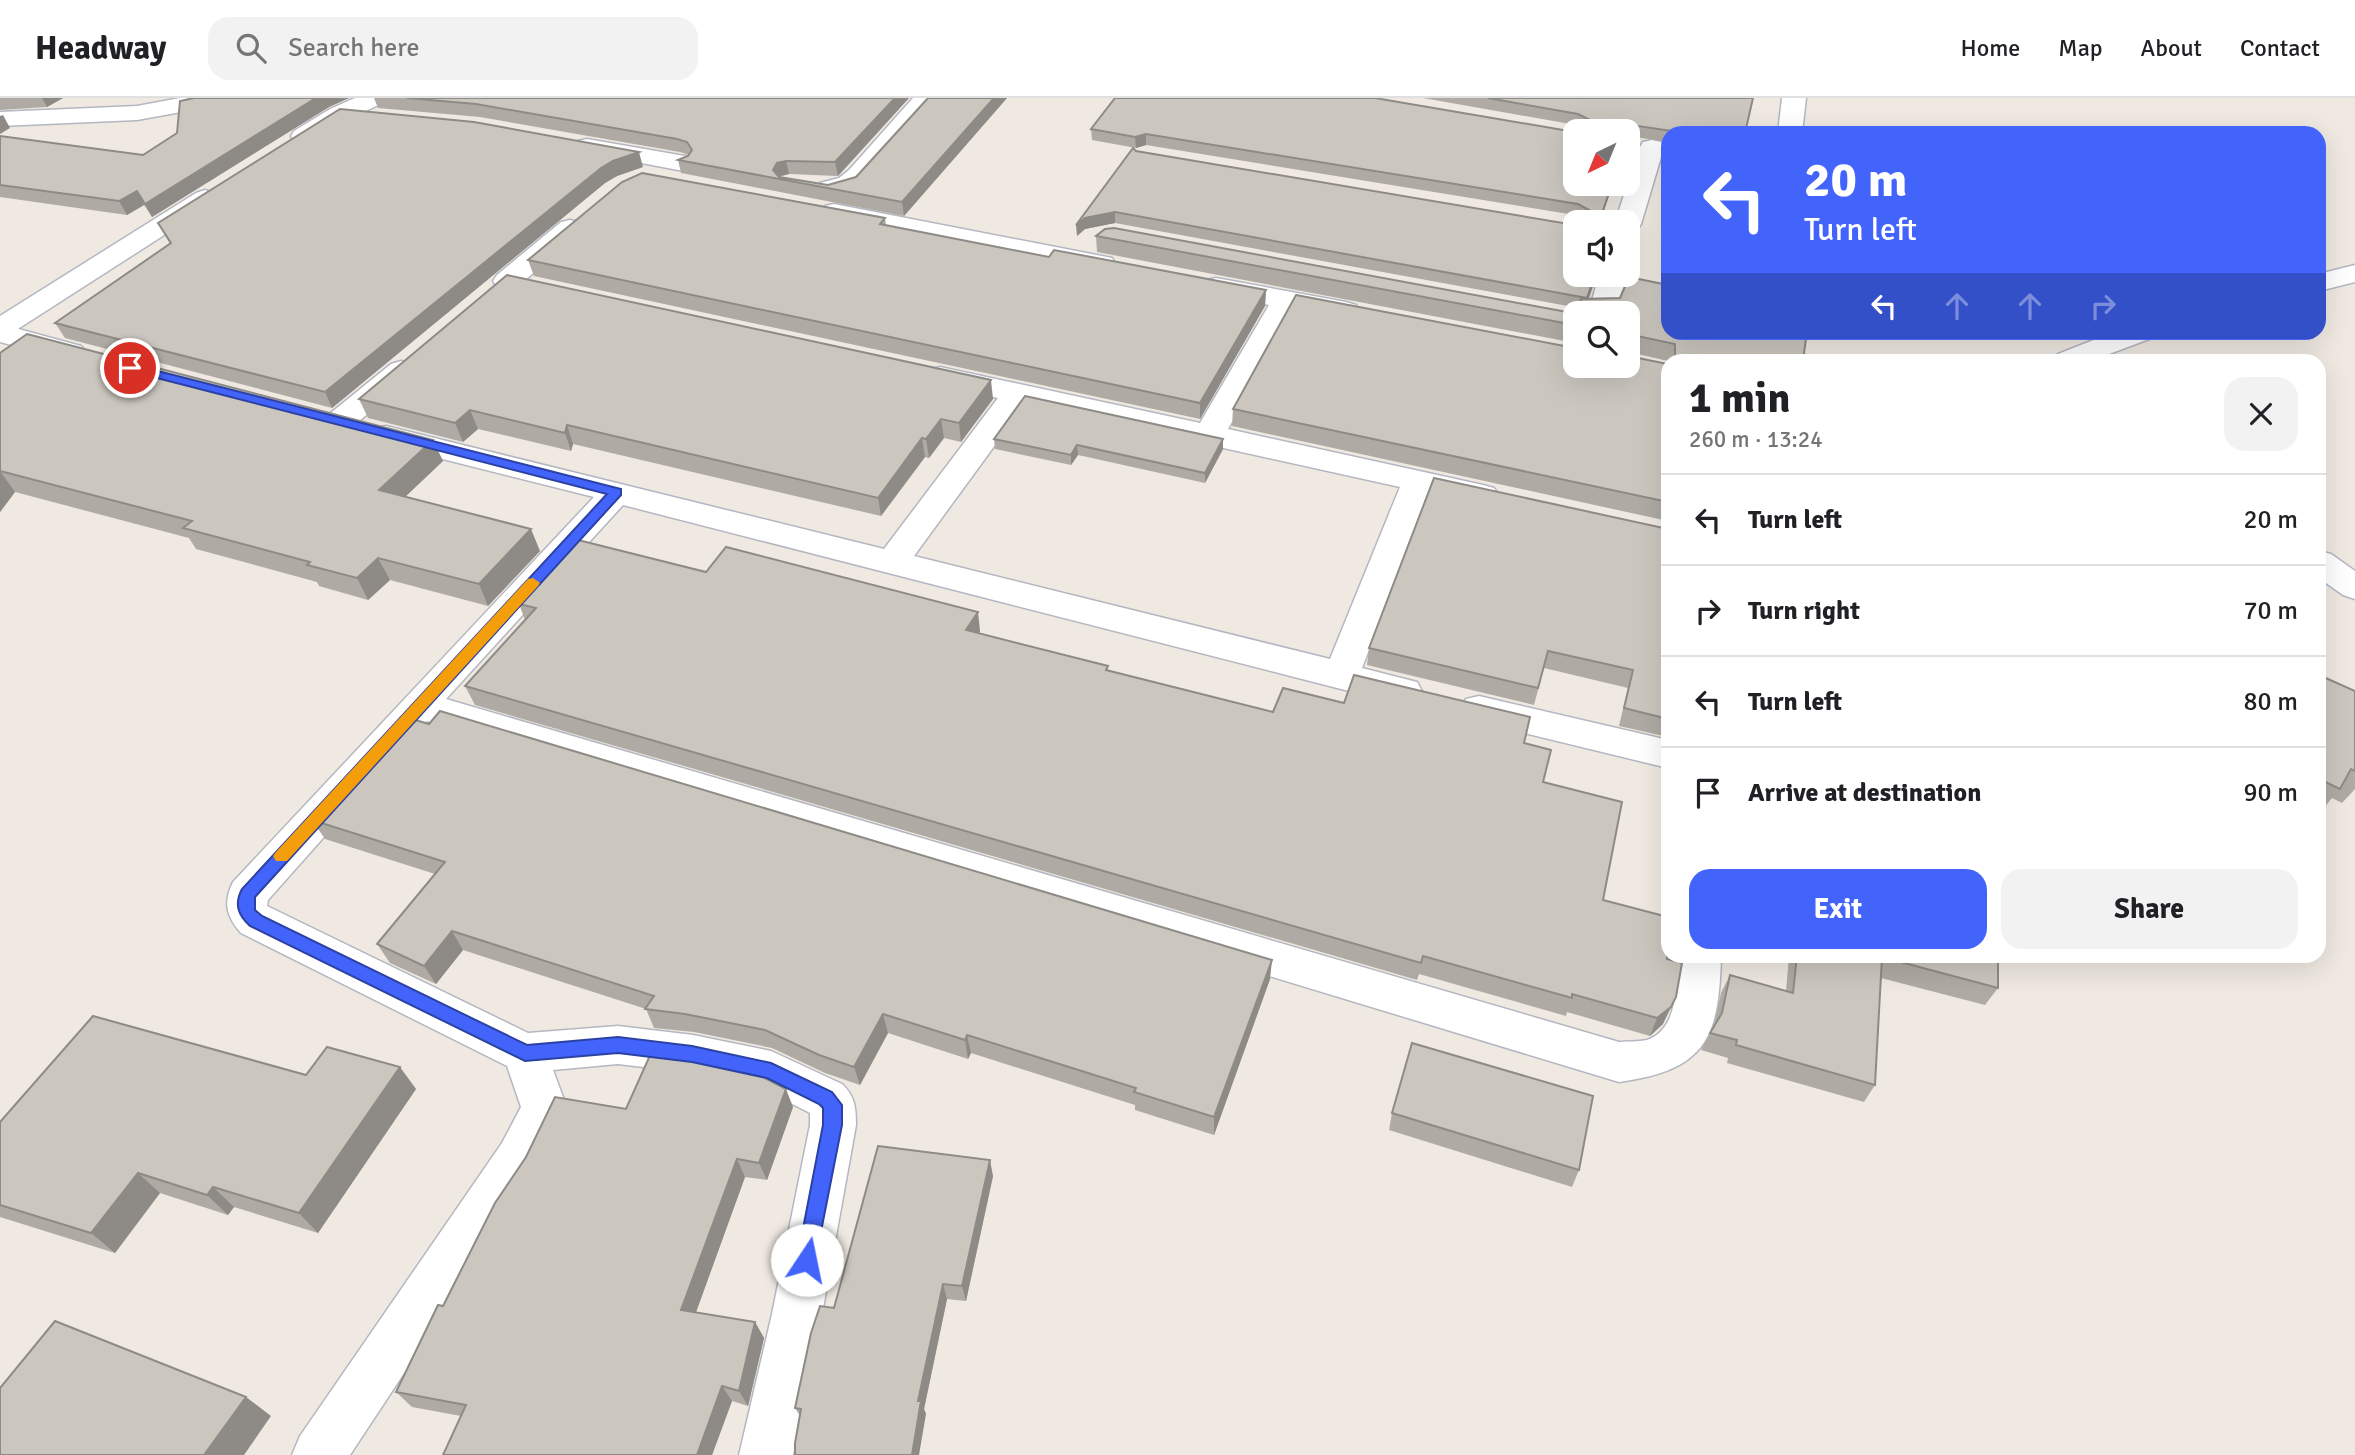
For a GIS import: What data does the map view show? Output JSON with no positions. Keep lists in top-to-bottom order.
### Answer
{
  "north": "bottom left",
  "page": {
    "header": "Headway",
    "search": "Search here",
    "nav": [
      "Home",
      "Map",
      "About",
      "Contact"
    ],
    "turn": ["20 m", "Turn left"],
    "heading": ["1 min", "260 m · 13:24"],
    "list": [
      {
        "name": "Turn left",
        "value": "20 m"
      },
      {
        "name": "Turn right",
        "value": "70 m"
      },
      {
        "name": "Turn left",
        "value": "80 m"
      },
      {
        "name": "Arrive at destination",
        "value": "90 m"
      }
    ],
    "buttons": ["Exit", "Share"]
  }
}
